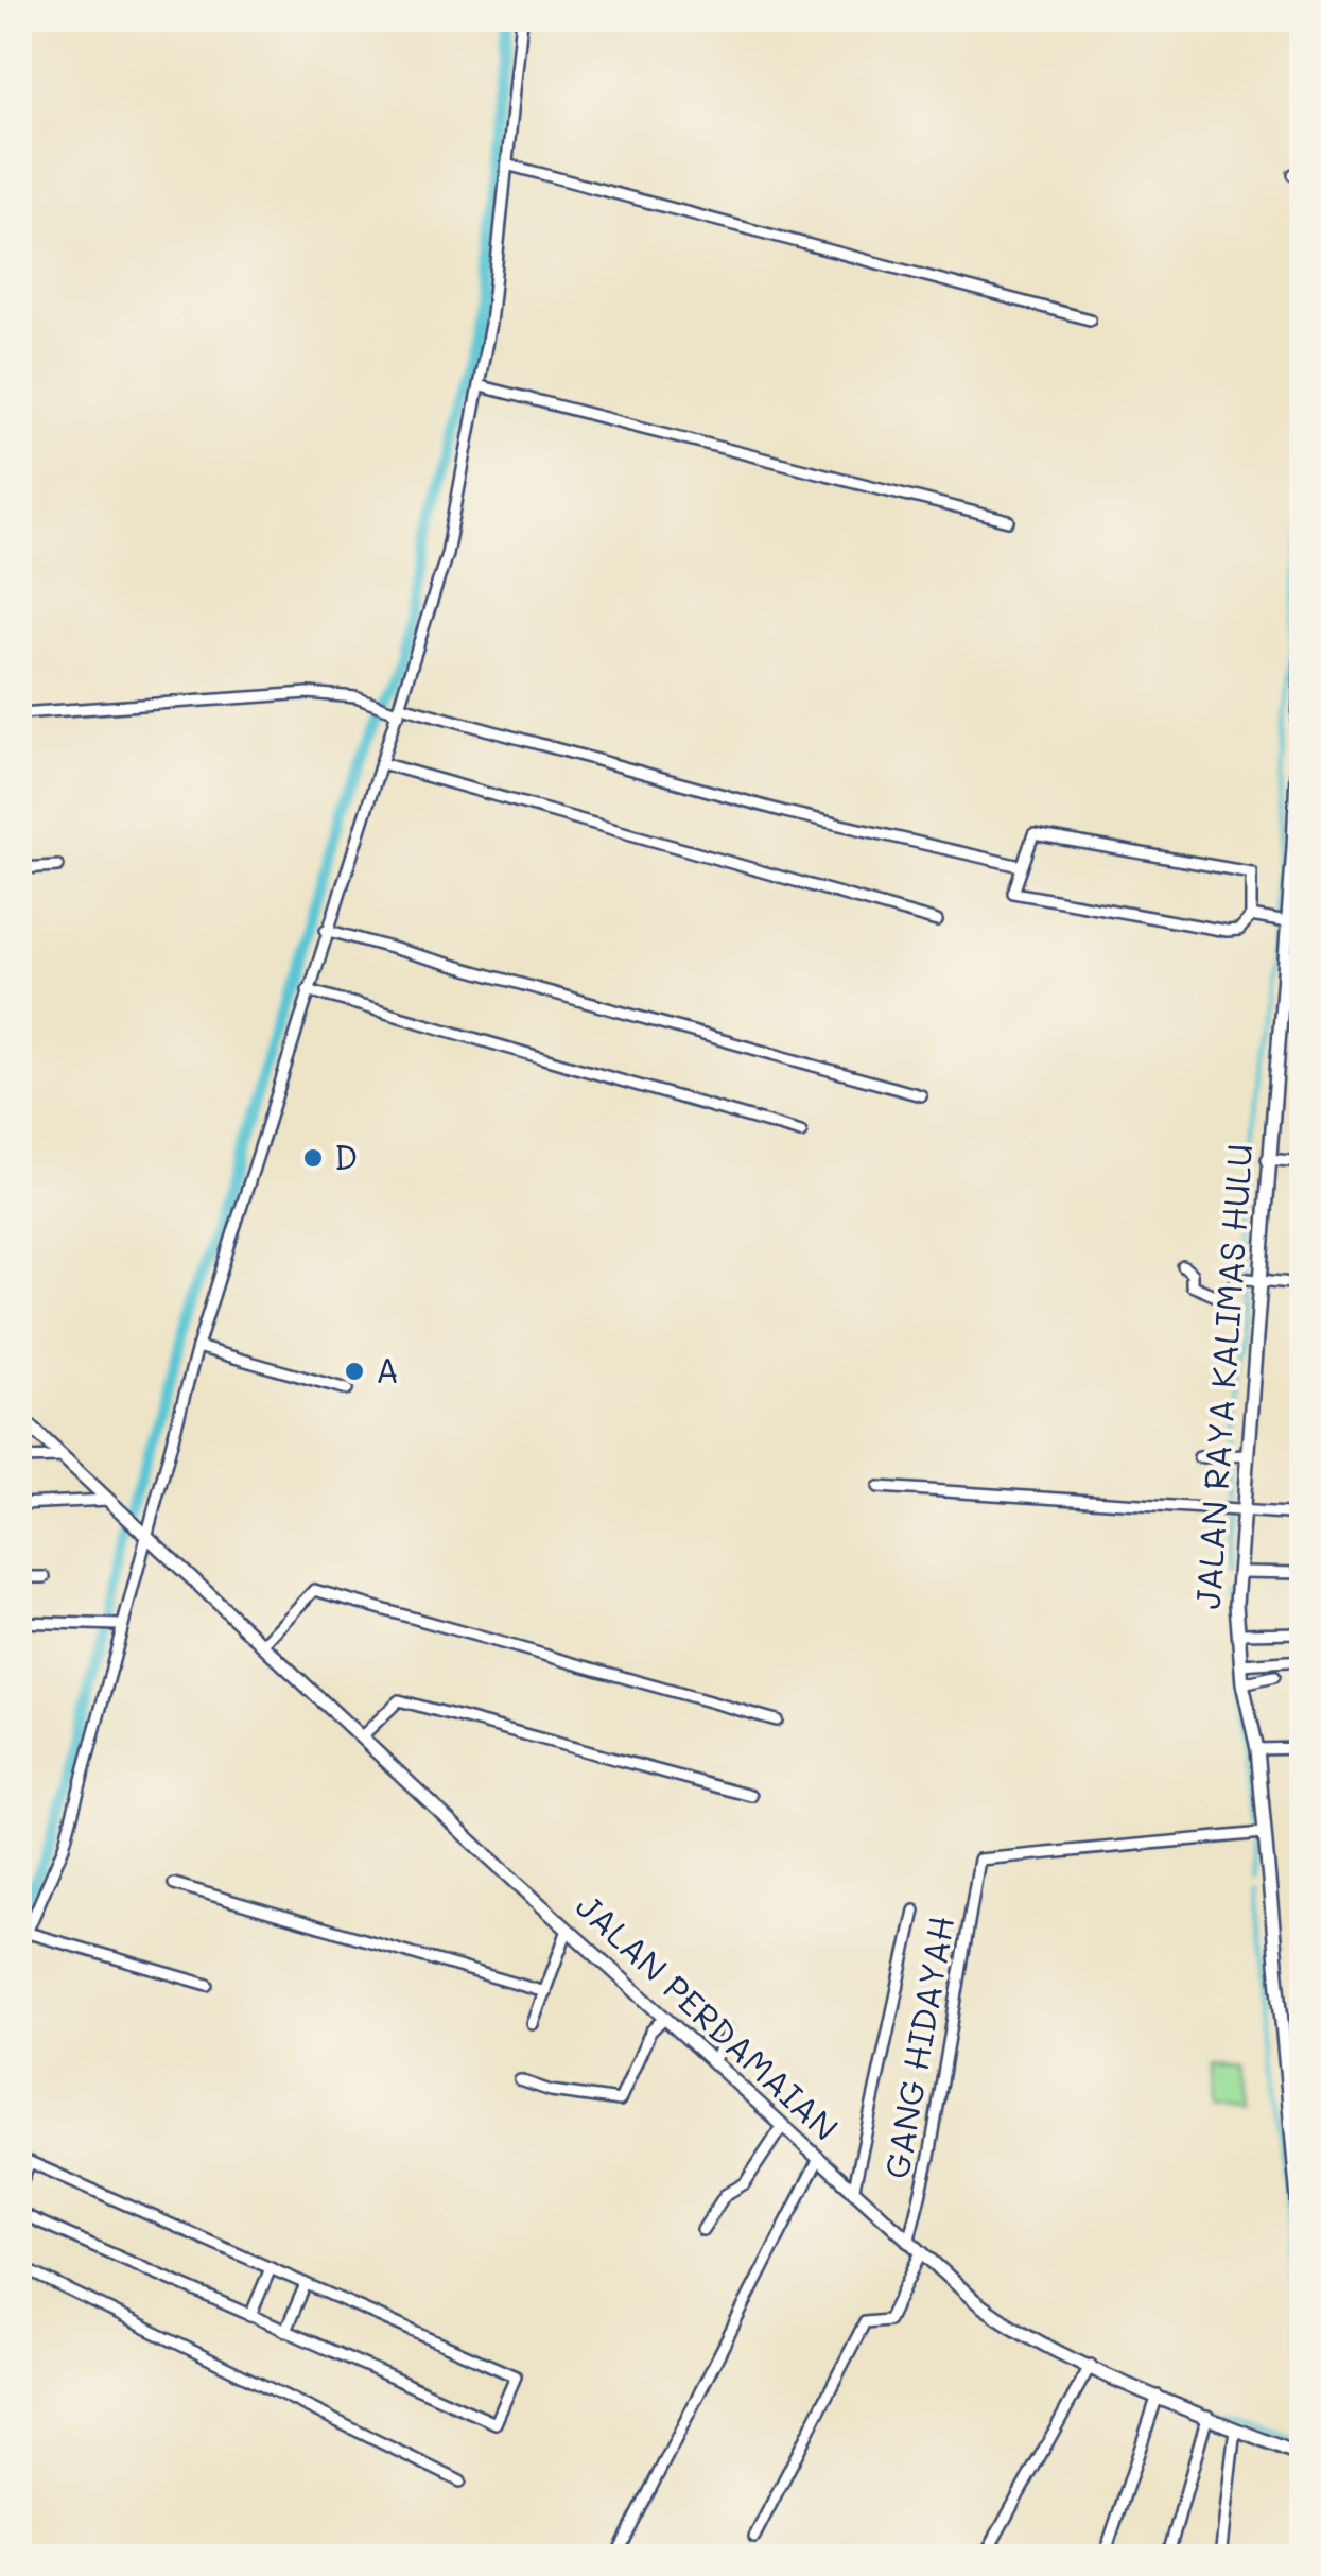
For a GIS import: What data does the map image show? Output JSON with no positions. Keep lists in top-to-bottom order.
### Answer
{
  "streets": {
    "street": ["JALAN RAYA KALIMAS HULU", "JALAN PERDAMAIAN", "GANG HIDAYAH"]
  },
  "crossings": [
    ["JALAN RAYA KALIMAS HULU", "GANG HIDAYAH"],
    ["JALAN PERDAMAIAN", "GANG HIDAYAH"]
  ],
  "places": ["D", "A"]
}
